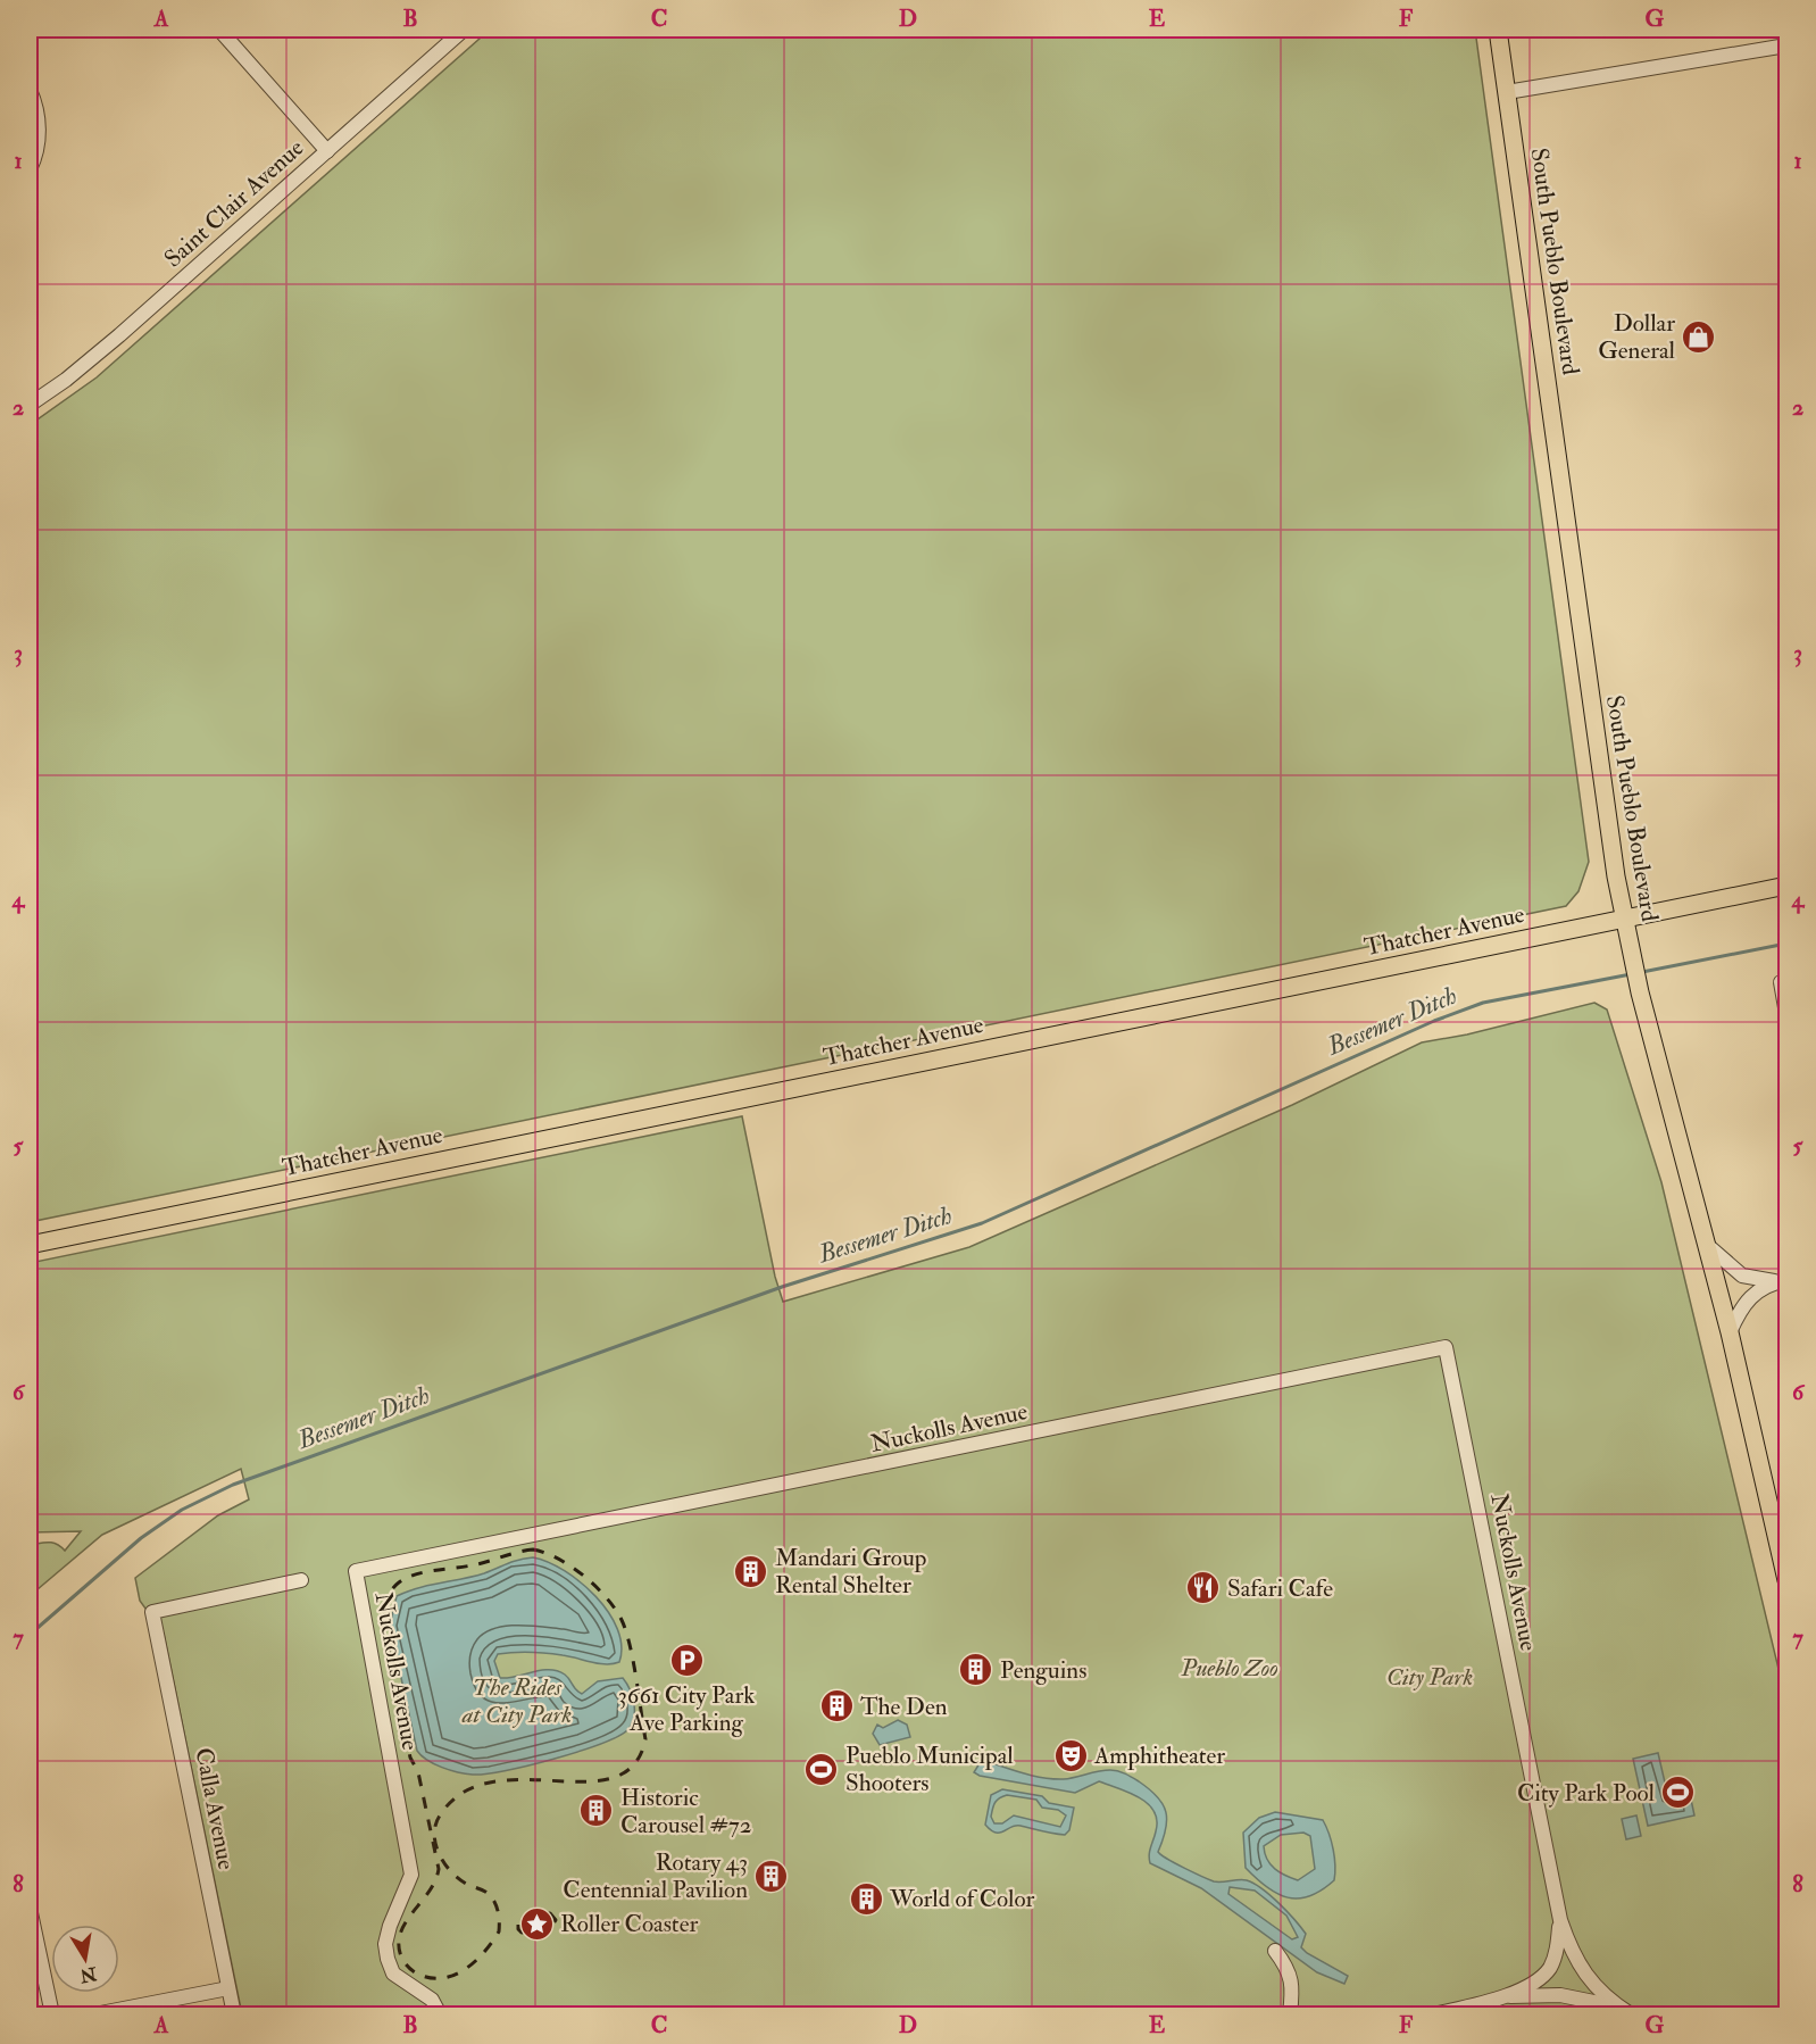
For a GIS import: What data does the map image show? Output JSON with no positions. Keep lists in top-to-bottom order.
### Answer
{
  "streets": {
    "main road": ["South Pueblo Boulevard", "Thatcher Avenue"],
    "street": ["Saint Clair Avenue", "Nuckolls Avenue", "Calla Avenue"]
  },
  "crossings": [
    ["South Pueblo Boulevard", "Thatcher Avenue"]
  ],
  "water": ["Bessemer Ditch"],
  "parks": ["Pueblo Zoo", "City Park", "The Rides at City Park"],
  "places": {
    "shop": ["Dollar General"],
    "building": [
      "Mandari Group Rental Shelter",
      "Penguins",
      "The Den",
      "Historic Carousel #72",
      "Rotary 43 Centennial Pavilion",
      "World of Color"
    ],
    "restaurant": ["Safari Cafe"],
    "parking": ["3661 City Park Ave Parking"],
    "theatre": ["Amphitheater"],
    "sports": ["Pueblo Municipal Shooters", "City Park Pool"],
    "place": ["Roller Coaster"]
  },
  "north": "bottom",
  "grid": {
    "columns": [
      "A",
      "B",
      "C",
      "D",
      "E",
      "F",
      "G"
    ],
    "rows": [
      "1",
      "2",
      "3",
      "4",
      "5",
      "6",
      "7",
      "8"
    ]
  }
}
